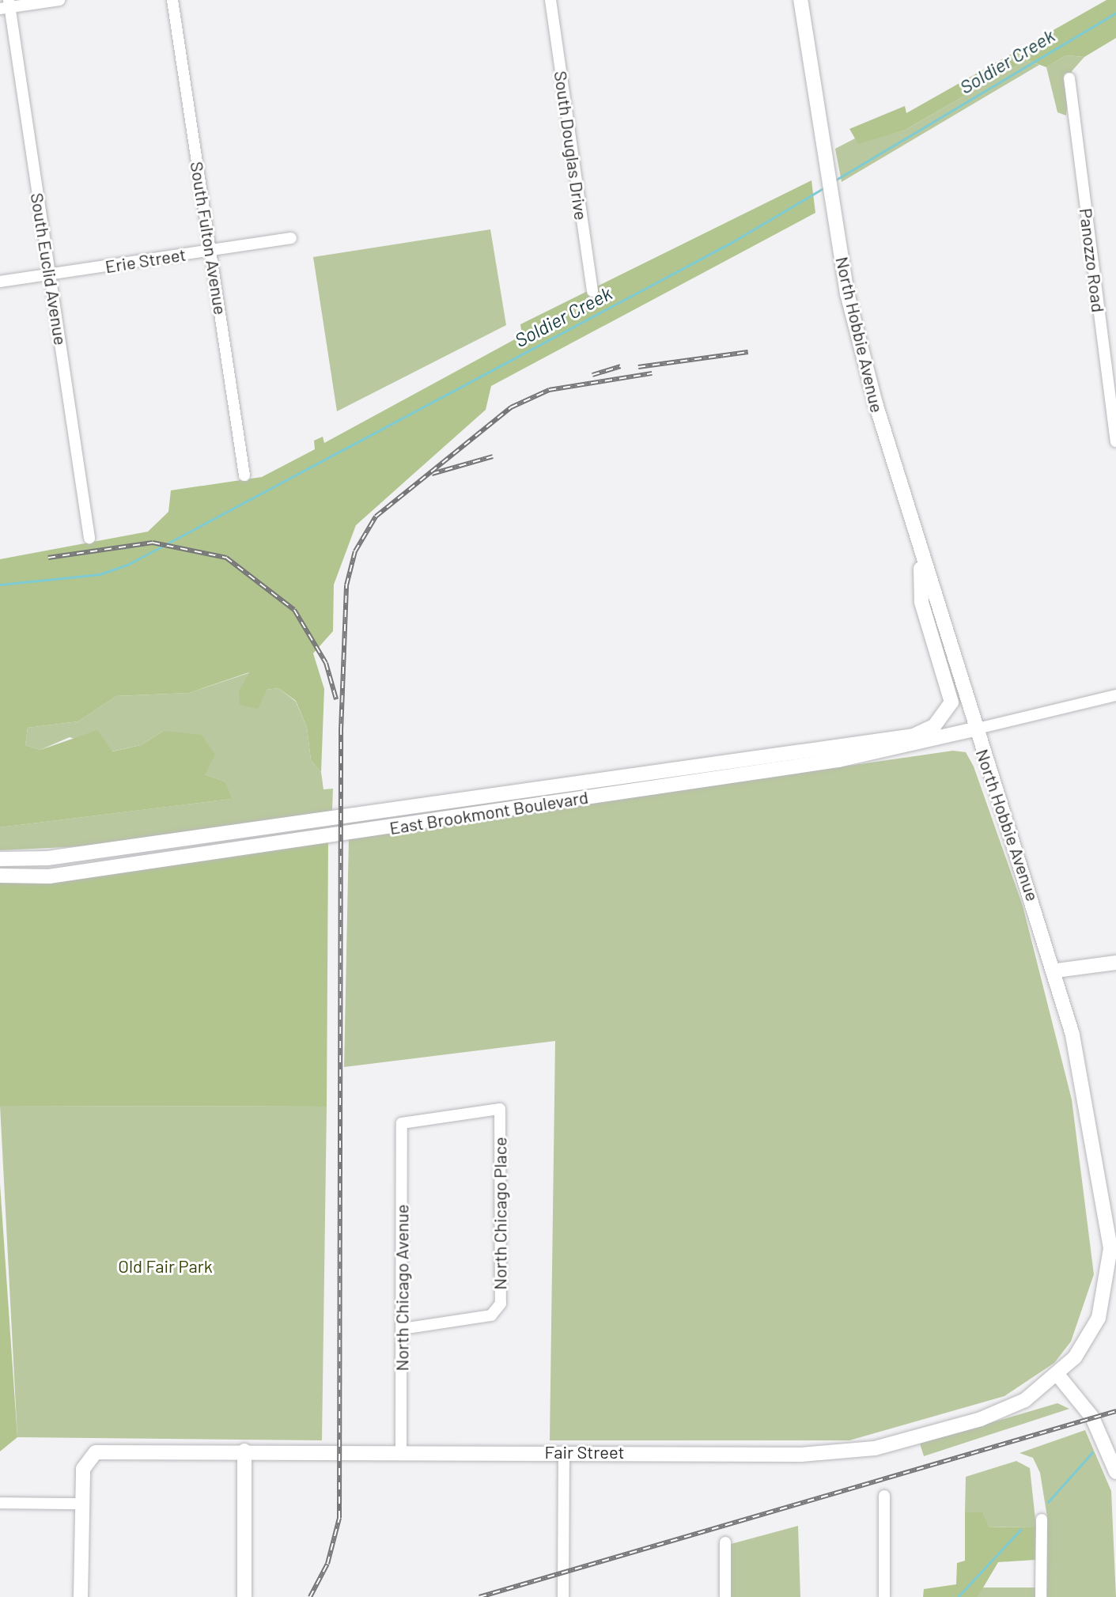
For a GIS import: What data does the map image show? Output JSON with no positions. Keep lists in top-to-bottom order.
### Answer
{
  "streets": {
    "main road": ["North Hobbie Avenue", "East Brookmont Boulevard", "Fair Street"],
    "street": [
      "South Douglas Drive",
      "South Fulton Avenue",
      "Erie Street",
      "Panozzo Road",
      "South Euclid Avenue",
      "North Chicago Place",
      "North Chicago Avenue"
    ]
  },
  "crossings": [
    ["South Fulton Avenue", "Erie Street"],
    ["Erie Street", "South Euclid Avenue"],
    ["North Hobbie Avenue", "East Brookmont Boulevard"],
    ["North Hobbie Avenue", "Fair Street"],
    ["North Chicago Place", "North Chicago Avenue"],
    ["North Chicago Avenue", "Fair Street"]
  ],
  "water": ["Soldier Creek"],
  "parks": ["Old Fair Park"]
}
